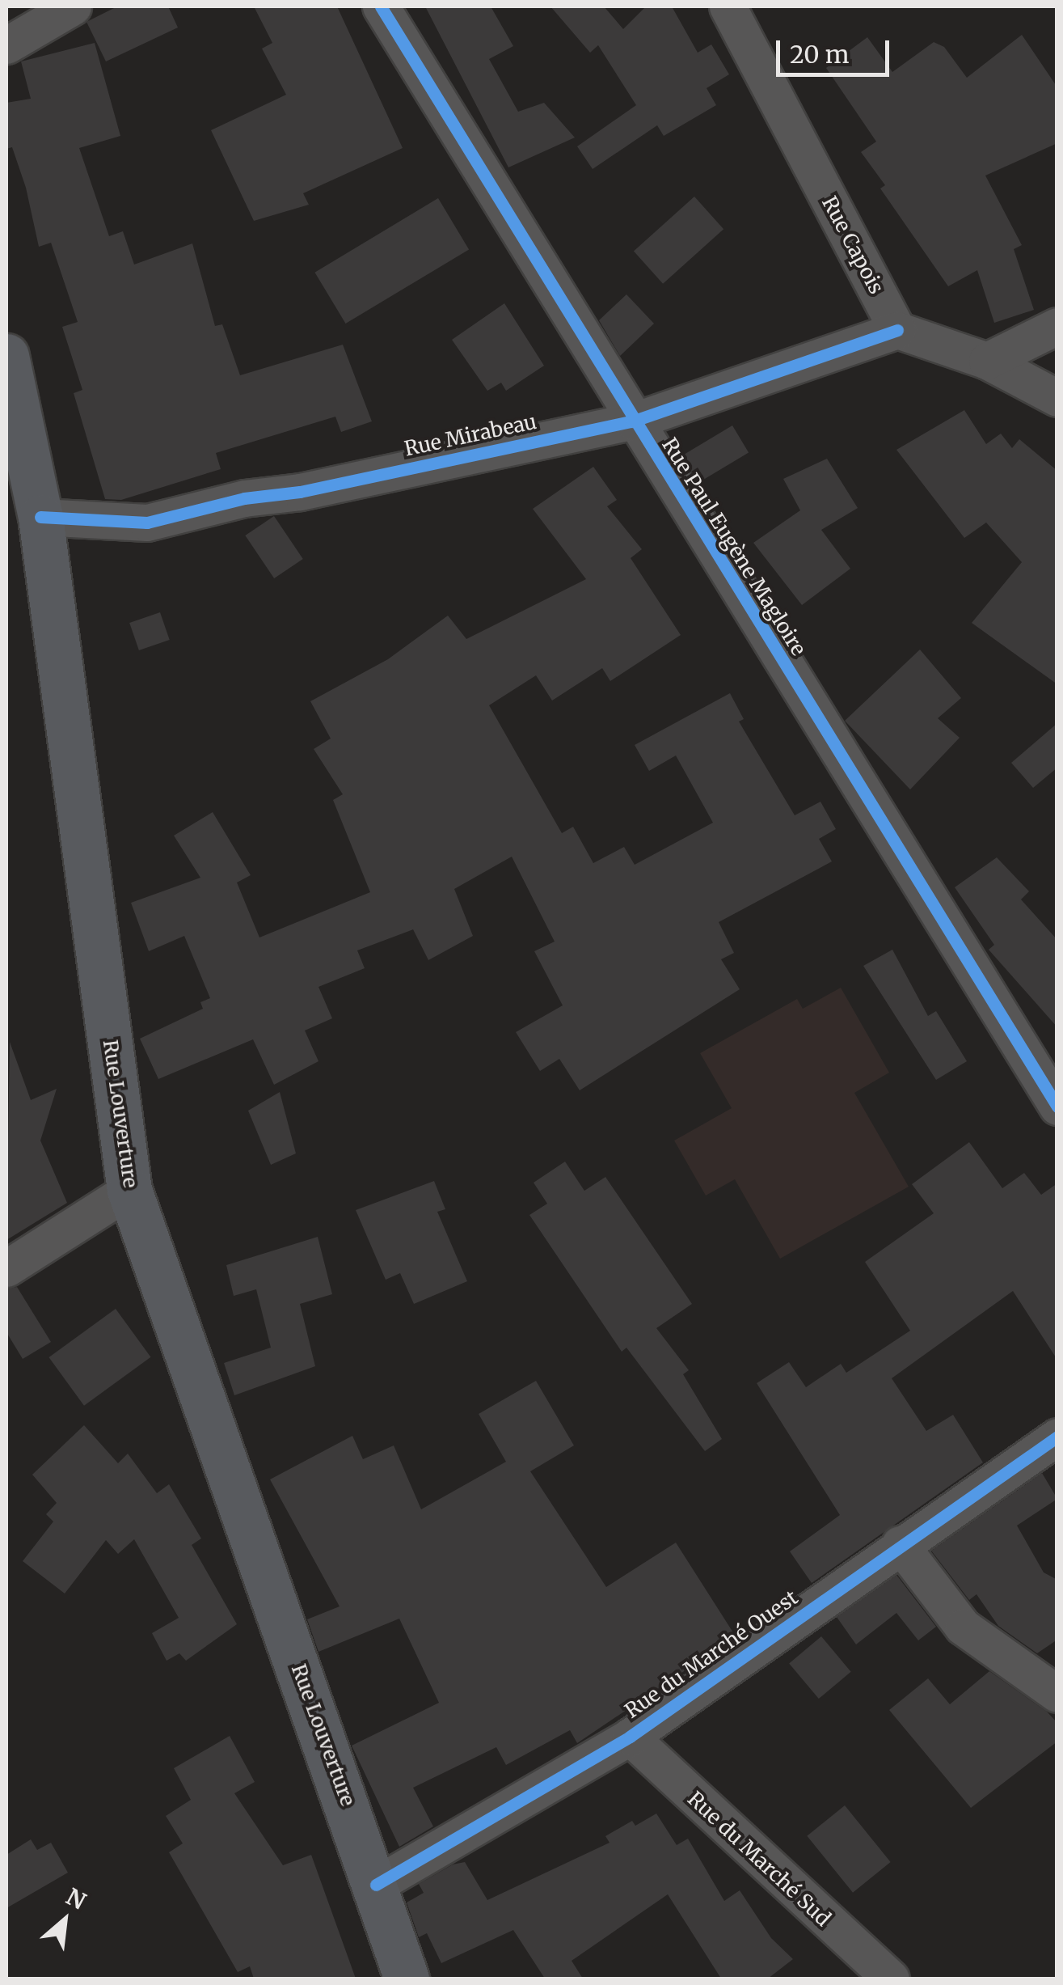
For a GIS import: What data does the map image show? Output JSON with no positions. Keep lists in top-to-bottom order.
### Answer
{
  "streets": {
    "main road": ["Rue Louverture"],
    "street": [
      "Rue Capois",
      "Rue Mirabeau",
      "Rue Paul Eugène Magloire",
      "Rue du Marché Ouest",
      "Rue du Marché Sud"
    ]
  },
  "crossings": [
    ["Rue Capois", "Rue Mirabeau"],
    ["Rue Mirabeau", "Rue Paul Eugène Magloire"],
    ["Rue Mirabeau", "Rue Louverture"],
    ["Rue Louverture", "Rue du Marché Ouest"],
    ["Rue du Marché Ouest", "Rue du Marché Sud"]
  ],
  "scale_bar": "20 m",
  "north": "top right"
}
